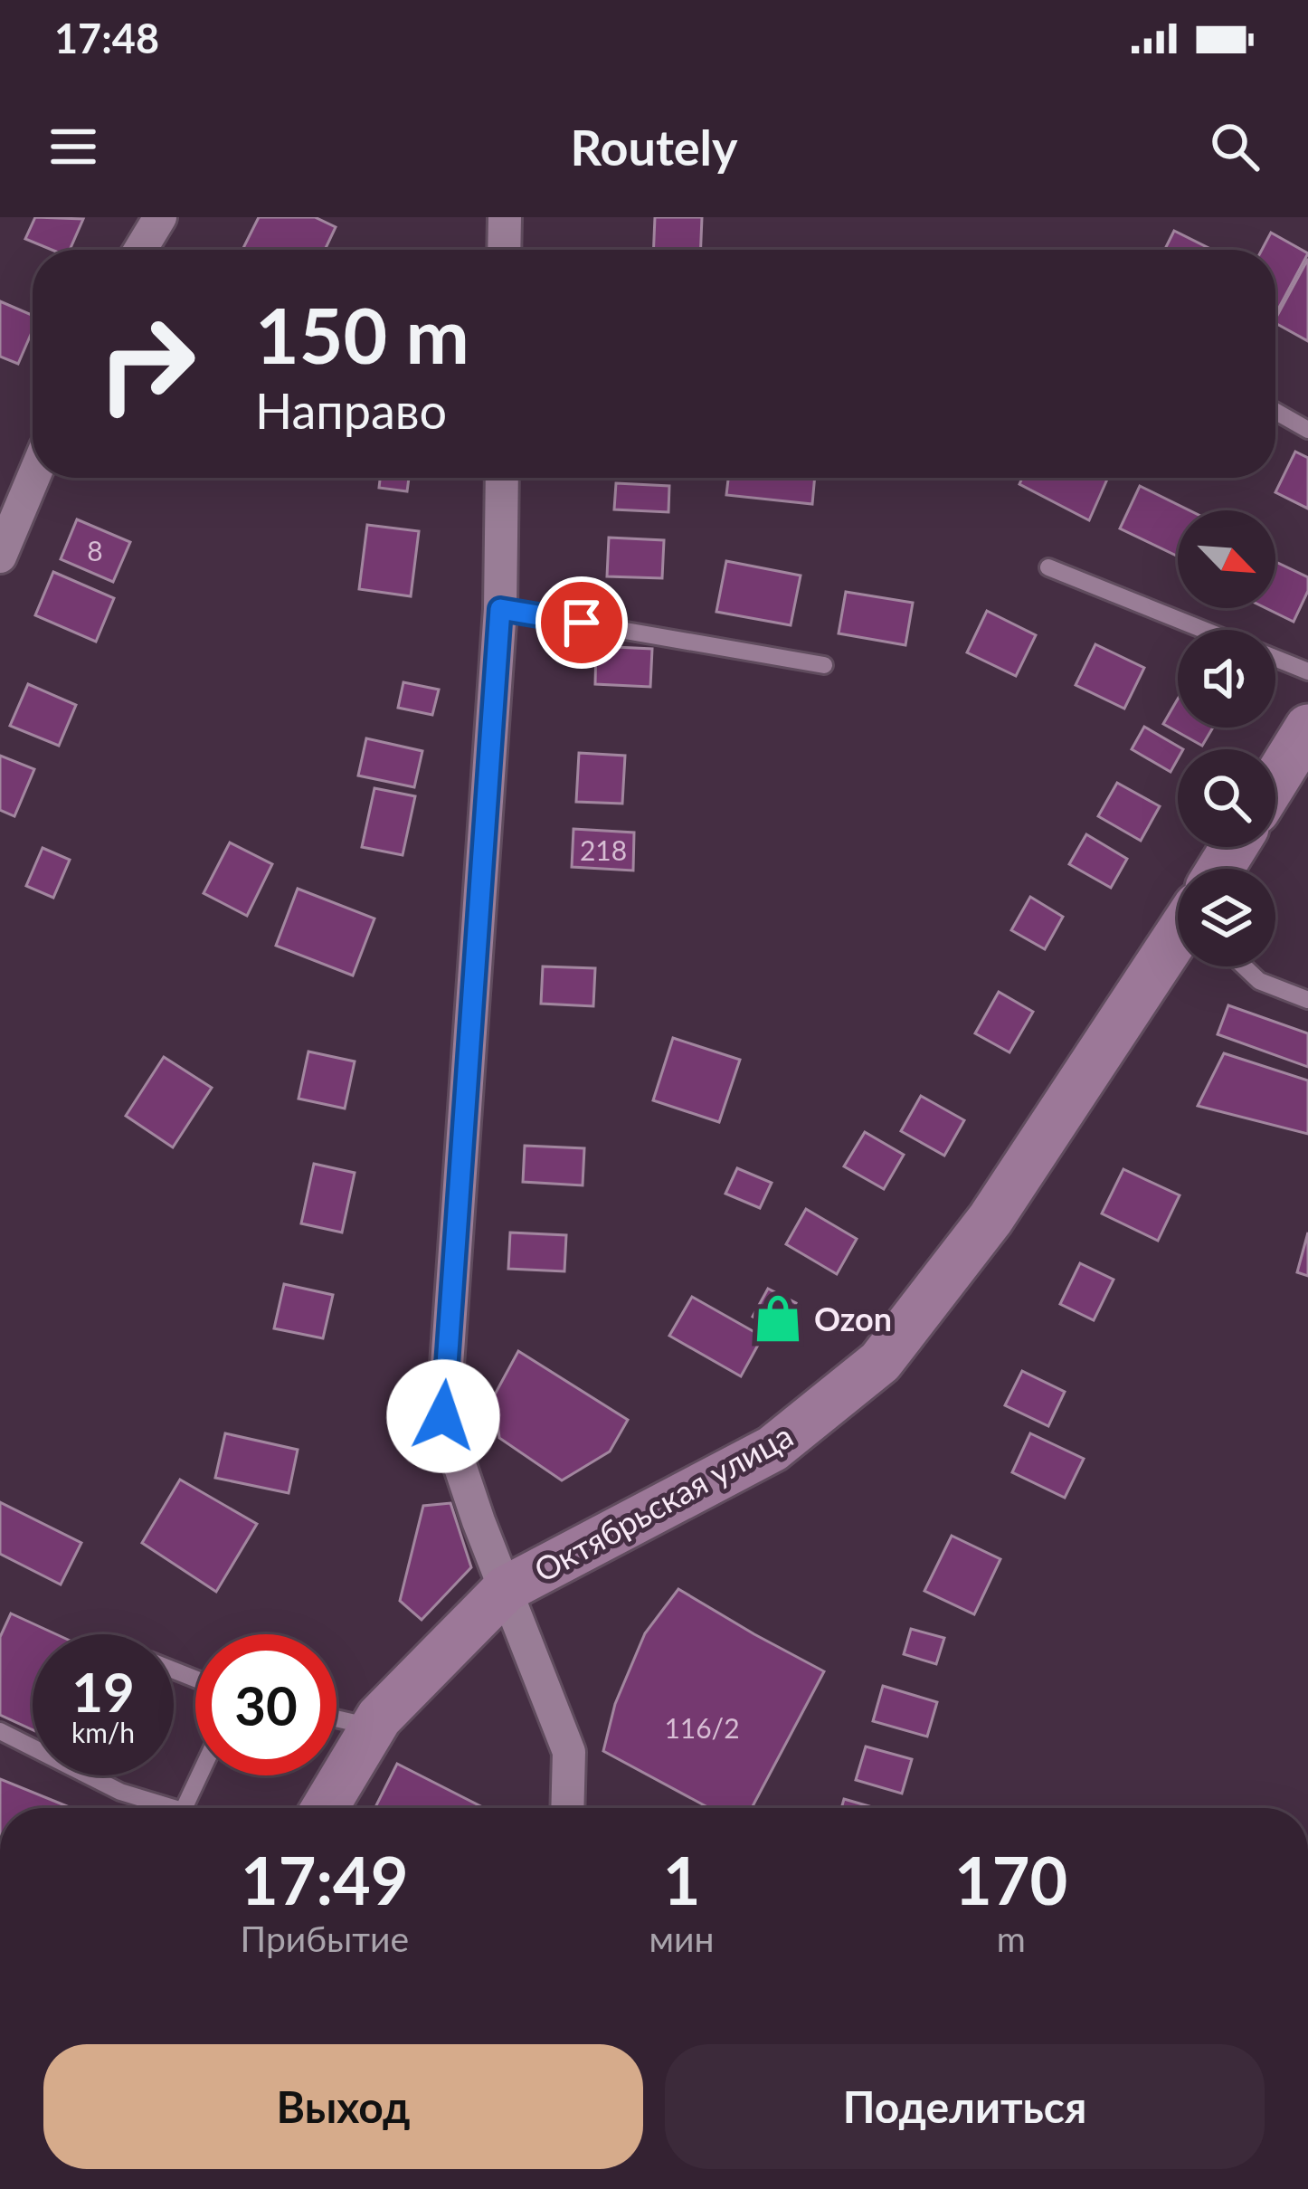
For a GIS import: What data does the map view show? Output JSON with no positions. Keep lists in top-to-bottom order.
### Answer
{
  "streets": {
    "main road": ["Октябрьская улица"]
  },
  "places": {
    "shop": ["Ozon"]
  },
  "house_numbers": ["8", "218", "116/2"],
  "north": "bottom right",
  "page": {
    "status": "17:48",
    "header": "Routely",
    "turn": ["150 m", "Направо"],
    "speed": "19 km/h",
    "limit": "30",
    "eta": [
      "17:49",
      "Прибытие",
      "1",
      "мин",
      "170",
      "m"
    ],
    "buttons": ["Выход", "Поделиться"]
  }
}
